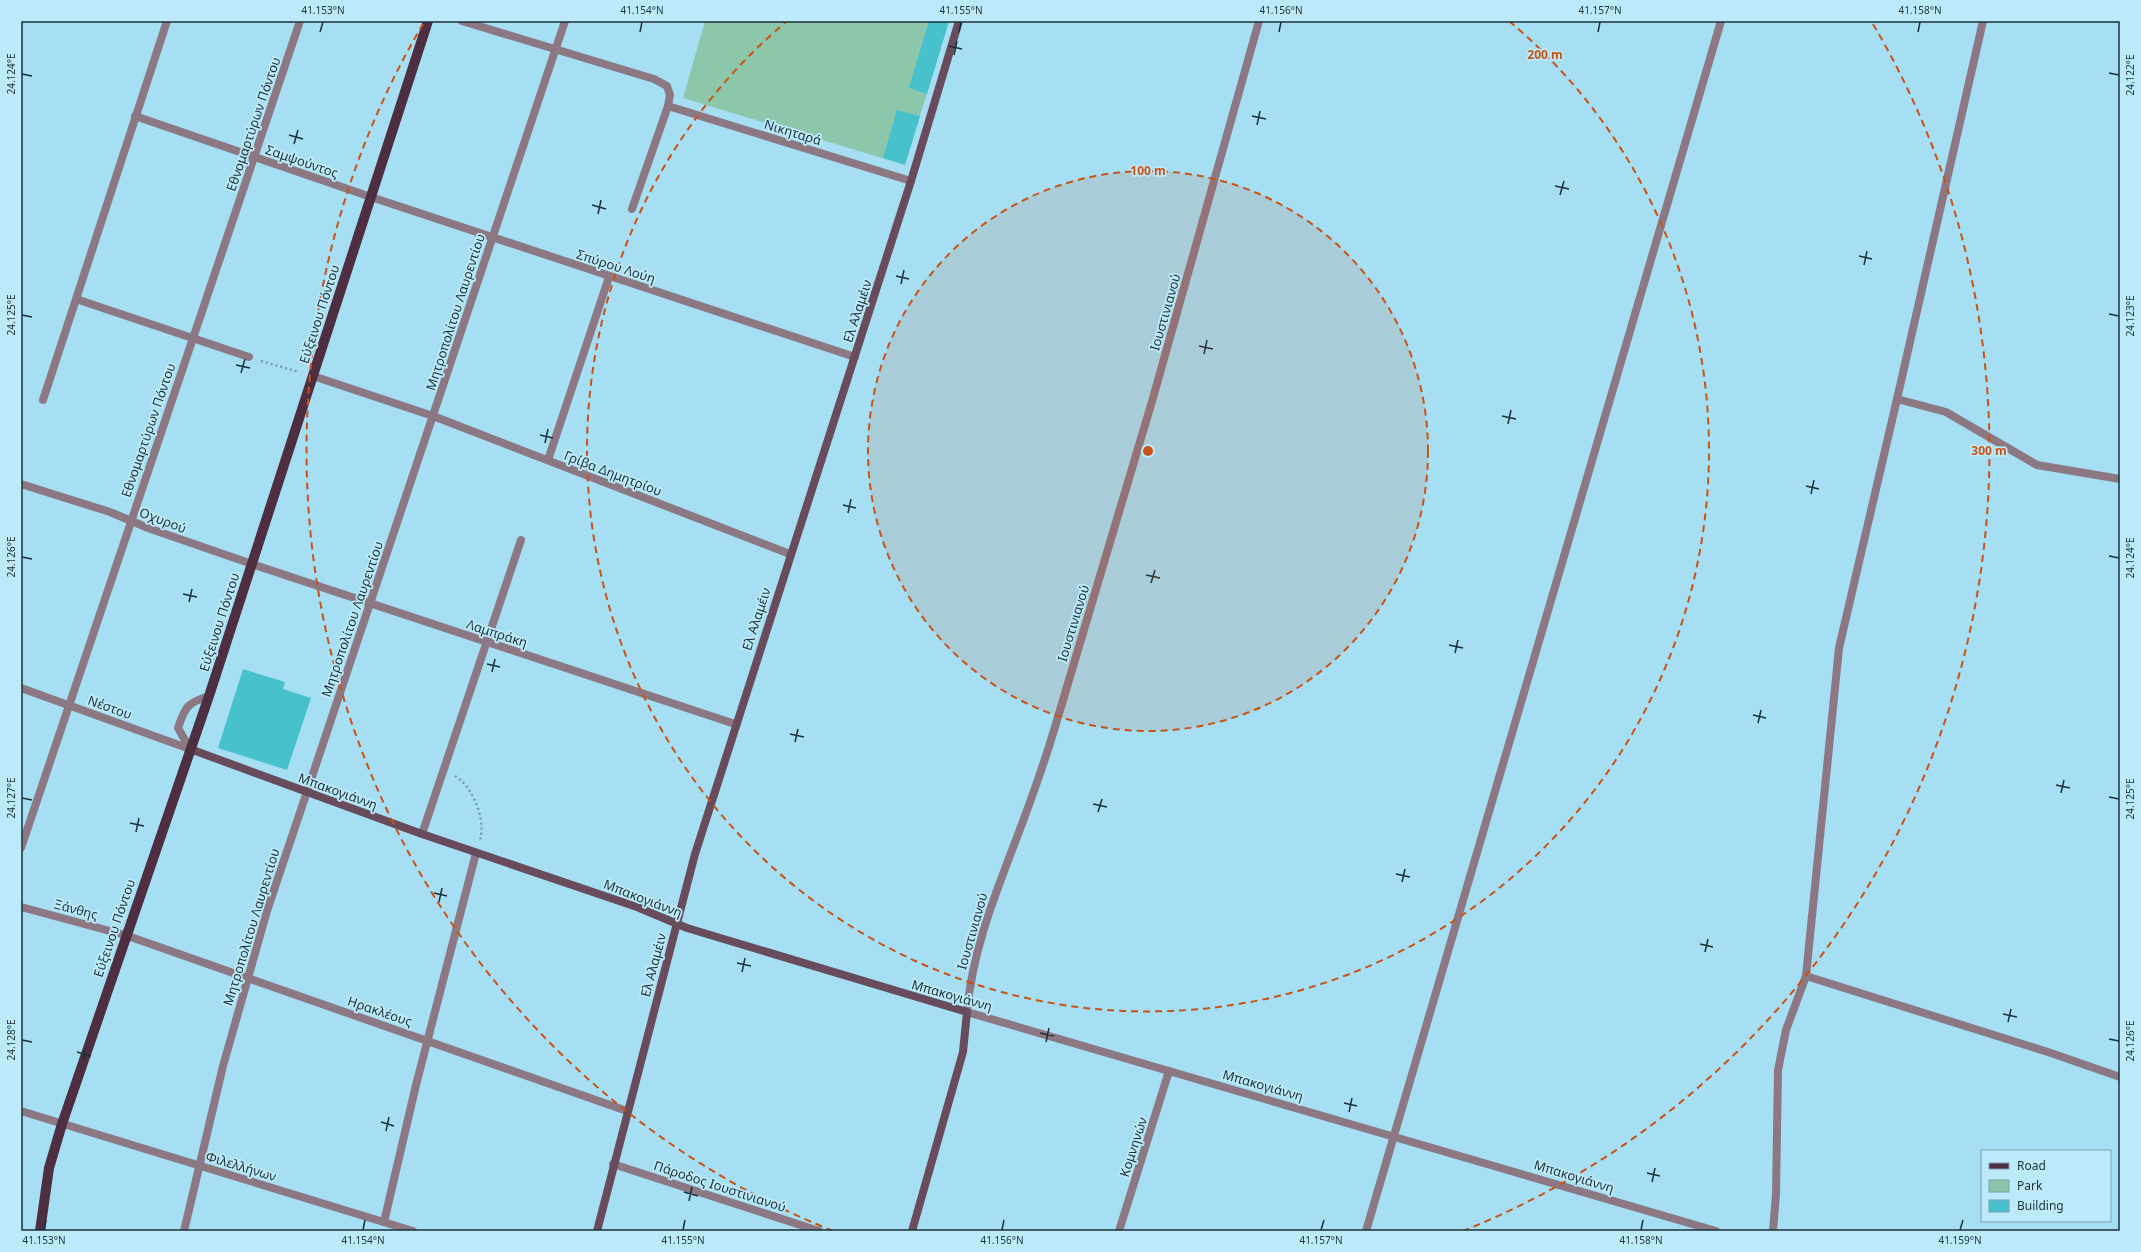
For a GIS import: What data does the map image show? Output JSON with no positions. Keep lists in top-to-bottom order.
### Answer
{
  "streets": {
    "main road": ["Εύξεινου Πόντου"],
    "street": [
      "Εθνομαρτύρων Πόντου",
      "Νικηταρά",
      "Σαμψούντος",
      "Σπύρου Λούη",
      "Ελ Αλαμέιν",
      "Μητροπολίτου Λαυρεντίου",
      "Ιουστινιανού",
      "Γρίβα Δημητρίου",
      "Οχυρού",
      "Λαμπράκη",
      "Νέστου",
      "Μπακογιάννη",
      "Ξάνθης",
      "Ηρακλέους",
      "Κομνηνών",
      "Φιλελλήνων",
      "Πάροδος Ιουστινιανού"
    ]
  },
  "crossings": [
    ["Εθνομαρτύρων Πόντου", "Σαμψούντος"],
    ["Εθνομαρτύρων Πόντου", "Οχυρού"],
    ["Εθνομαρτύρων Πόντου", "Νέστου"],
    ["Νικηταρά", "Ελ Αλαμέιν"],
    ["Σαμψούντος", "Σπύρου Λούη"],
    ["Σαμψούντος", "Εύξεινου Πόντου"],
    ["Σπύρου Λούη", "Ελ Αλαμέιν"],
    ["Σπύρου Λούη", "Μητροπολίτου Λαυρεντίου"],
    ["Σπύρου Λούη", "Εύξεινου Πόντου"],
    ["Ελ Αλαμέιν", "Γρίβα Δημητρίου"],
    ["Ελ Αλαμέιν", "Λαμπράκη"],
    ["Ελ Αλαμέιν", "Μπακογιάννη"],
    ["Ελ Αλαμέιν", "Ηρακλέους"],
    ["Ελ Αλαμέιν", "Πάροδος Ιουστινιανού"],
    ["Μητροπολίτου Λαυρεντίου", "Γρίβα Δημητρίου"],
    ["Μητροπολίτου Λαυρεντίου", "Λαμπράκη"],
    ["Μητροπολίτου Λαυρεντίου", "Μπακογιάννη"],
    ["Μητροπολίτου Λαυρεντίου", "Ηρακλέους"],
    ["Μητροπολίτου Λαυρεντίου", "Φιλελλήνων"],
    ["Ιουστινιανού", "Μπακογιάννη"],
    ["Εύξεινου Πόντου", "Γρίβα Δημητρίου"],
    ["Εύξεινου Πόντου", "Οχυρού"],
    ["Εύξεινου Πόντου", "Λαμπράκη"],
    ["Εύξεινου Πόντου", "Νέστου"],
    ["Εύξεινου Πόντου", "Μπακογιάννη"],
    ["Εύξεινου Πόντου", "Ξάνθης"],
    ["Εύξεινου Πόντου", "Ηρακλέους"],
    ["Εύξεινου Πόντου", "Φιλελλήνων"],
    ["Οχυρού", "Λαμπράκη"],
    ["Νέστου", "Μπακογιάννη"],
    ["Μπακογιάννη", "Κομνηνών"],
    ["Ξάνθης", "Ηρακλέους"]
  ],
  "legend": ["Road", "Park", "Building"],
  "coordinates": [
    "41.153°N",
    "41.154°N",
    "41.155°N",
    "41.156°N",
    "41.157°N",
    "41.158°N",
    "24.124°E",
    "24.122°E",
    "24.125°E",
    "24.123°E",
    "24.126°E",
    "24.127°E",
    "24.128°E",
    "41.159°N"
  ],
  "rings": ["200 m", "100 m", "300 m"]
}
